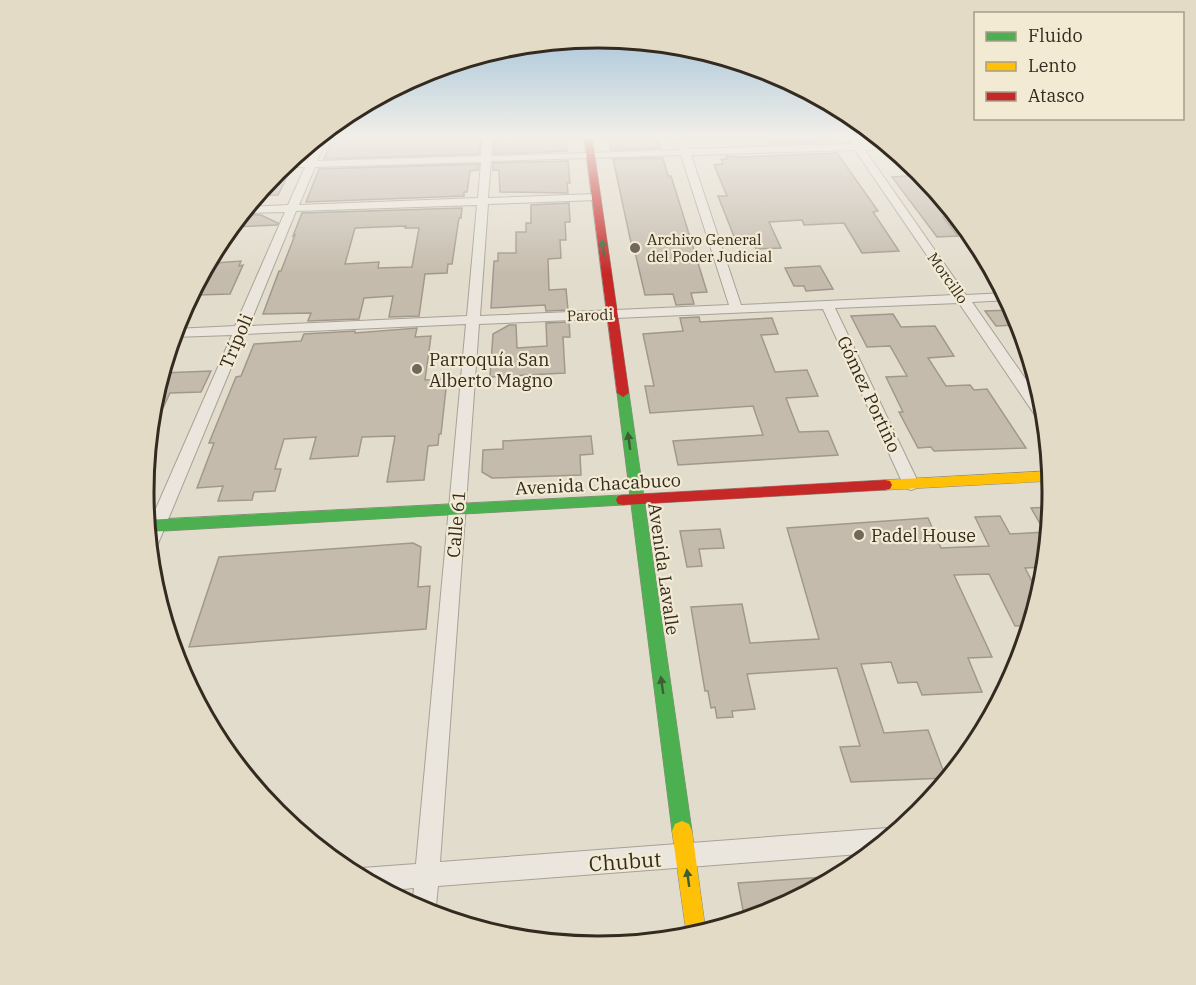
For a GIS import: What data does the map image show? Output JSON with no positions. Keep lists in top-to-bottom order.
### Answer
{
  "streets": {
    "main road": ["Avenida Chacabuco", "Avenida Lavalle"],
    "street": [
      "Morcillo",
      "Parodi",
      "Trípoli",
      "Gómez Portiño",
      "Calle 61",
      "Chubut"
    ]
  },
  "crossings": [
    ["Morcillo", "Parodi"],
    ["Parodi", "Trípoli"],
    ["Parodi", "Gómez Portiño"],
    ["Parodi", "Calle 61"],
    ["Parodi", "Avenida Lavalle"],
    ["Gómez Portiño", "Avenida Chacabuco"],
    ["Avenida Chacabuco", "Calle 61"],
    ["Avenida Chacabuco", "Avenida Lavalle"],
    ["Calle 61", "Chubut"],
    ["Avenida Lavalle", "Chubut"]
  ],
  "one_way": ["Avenida Lavalle"],
  "places": ["Archivo General del Poder Judicial", "Parroquía San Alberto Magno", "Padel House"],
  "legend": ["Fluido", "Lento", "Atasco"]
}
